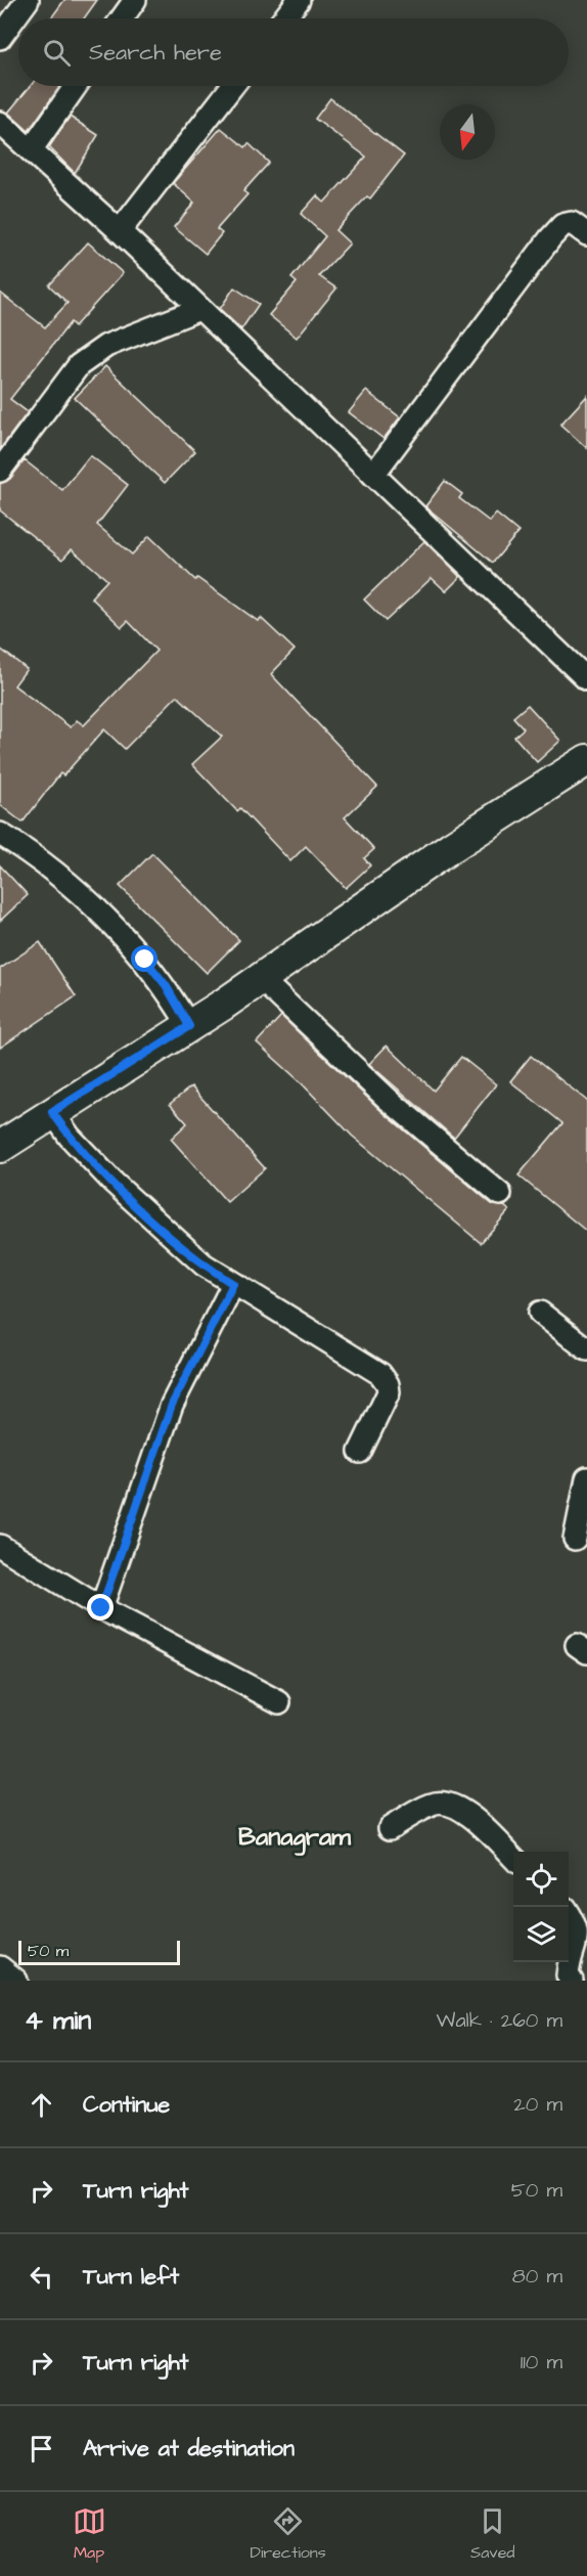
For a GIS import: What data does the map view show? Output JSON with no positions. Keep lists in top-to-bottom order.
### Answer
{
  "districts": ["Banagram"],
  "scale_bar": "50 m",
  "north": "bottom",
  "page": {
    "search": "Search here",
    "scale": "50 m",
    "heading": ["4 min", "Walk · 260 m"],
    "list": [
      ["Continue", "20 m"],
      ["Turn right", "50 m"],
      ["Turn left", "80 m"],
      ["Turn right", "110 m"],
      "Arrive at destination"
    ],
    "nav": ["Map", "Directions", "Saved"]
  }
}
